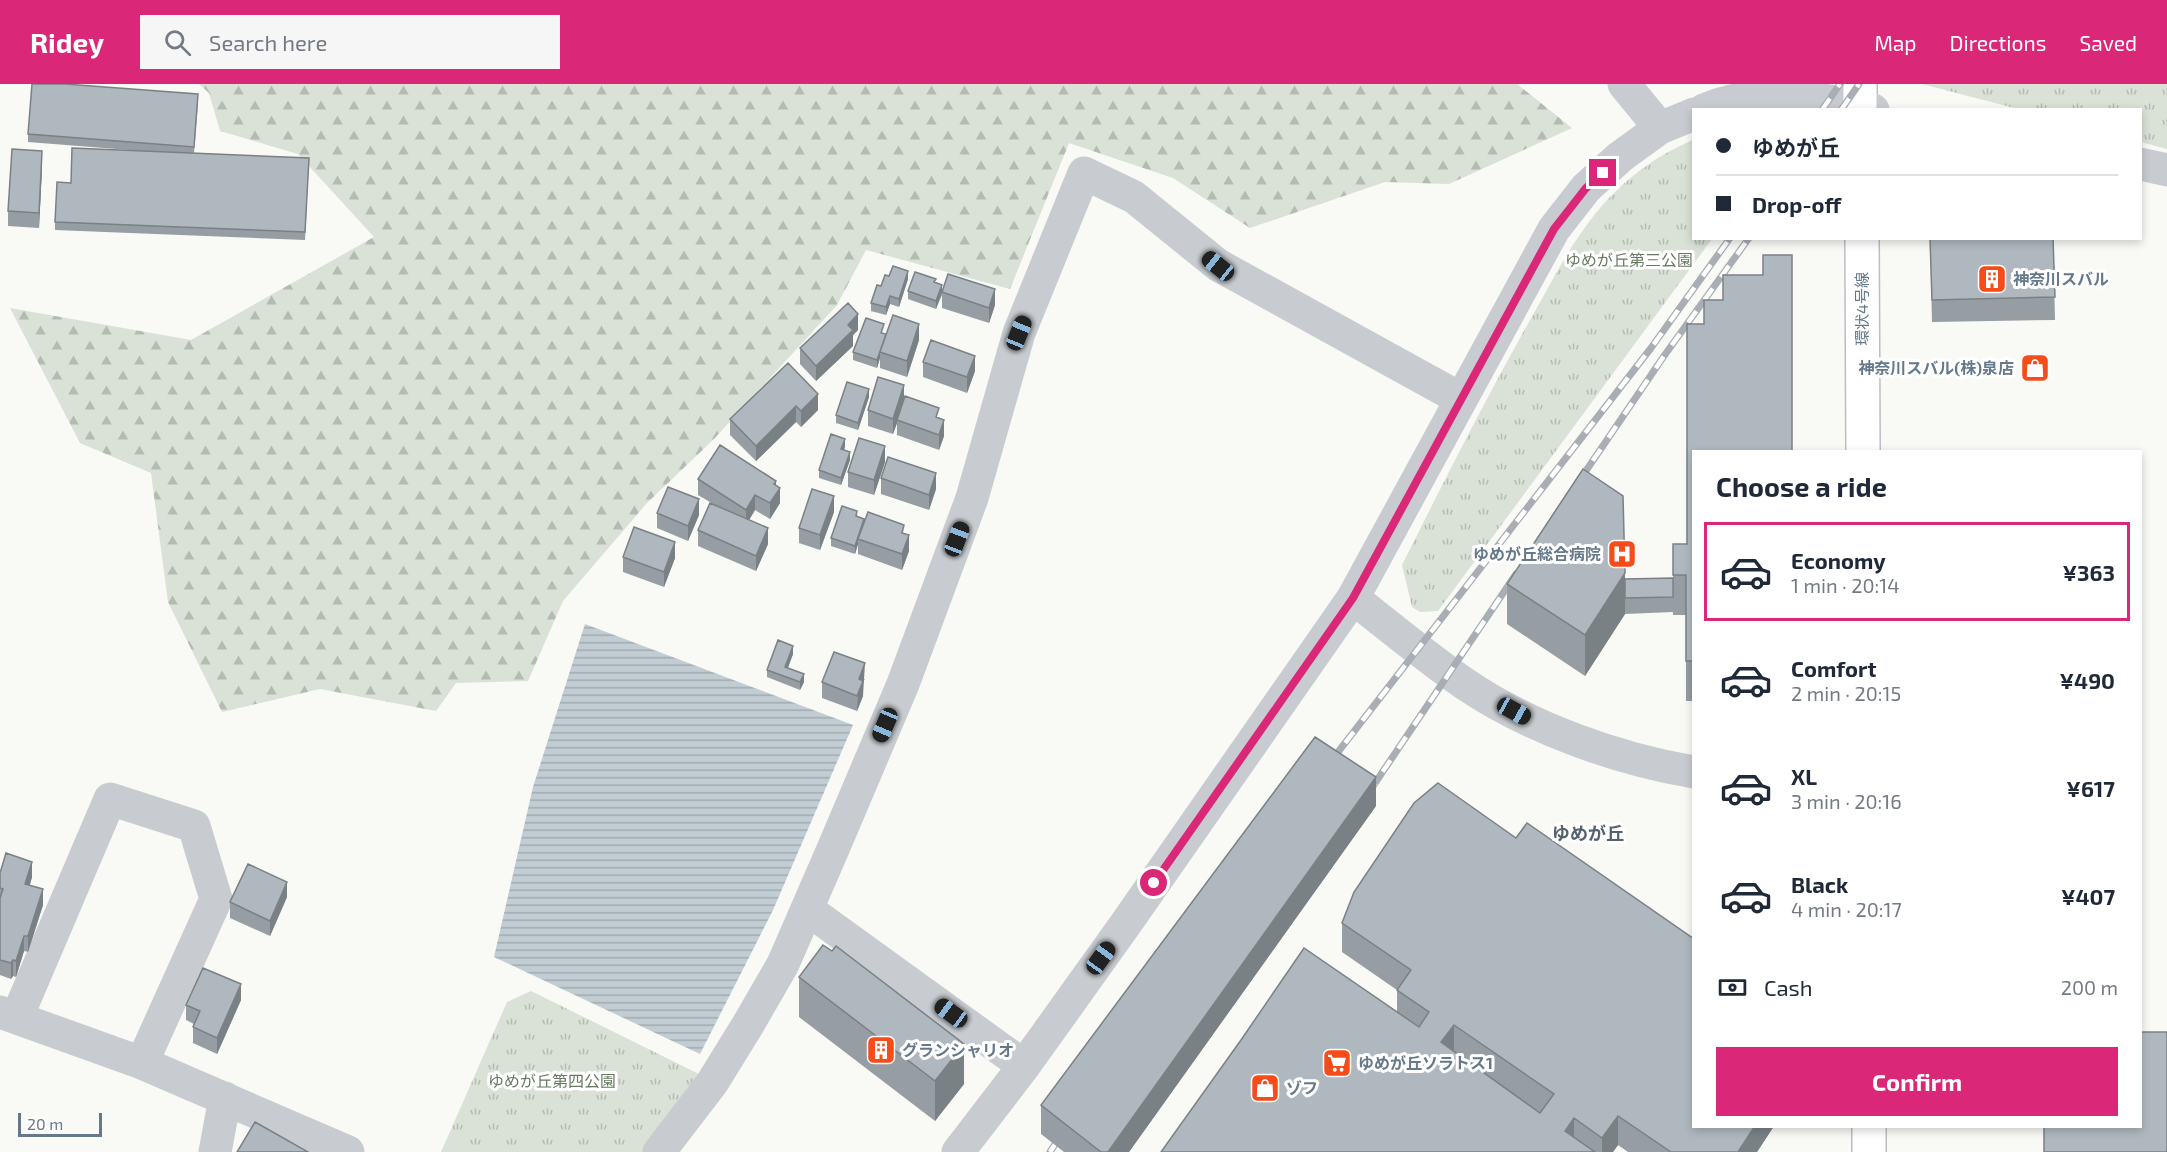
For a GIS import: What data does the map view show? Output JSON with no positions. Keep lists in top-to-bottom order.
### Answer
{
  "streets": {
    "main road": ["環状4号線"]
  },
  "districts": ["ゆめが丘"],
  "parks": ["ゆめが丘第三公園", "ゆめが丘第四公園"],
  "places": {
    "building": ["神奈川スバル", "グランシャリオ"],
    "shop": ["神奈川スバル(株)泉店", "ゾフ"],
    "hospital": ["ゆめが丘総合病院"],
    "supermarket": ["ゆめが丘ソラトス1"]
  },
  "scale_bar": "20 m",
  "page": {
    "header": "Ridey",
    "search": "Search here",
    "nav": ["Map", "Directions", "Saved"],
    "banner": ["ゆめが丘", "Drop-off"],
    "heading": "Choose a ride",
    "list": [
      {
        "name": "Economy",
        "note": "1 min · 20:14",
        "value": "¥363"
      },
      {
        "name": "Comfort",
        "note": "2 min · 20:15",
        "value": "¥490"
      },
      {
        "name": "XL",
        "note": "3 min · 20:16",
        "value": "¥617"
      },
      {
        "name": "Black",
        "note": "4 min · 20:17",
        "value": "¥407"
      }
    ],
    "pay": ["Cash", "200 m"],
    "buttons": "Confirm",
    "scale": "20 m"
  }
}
